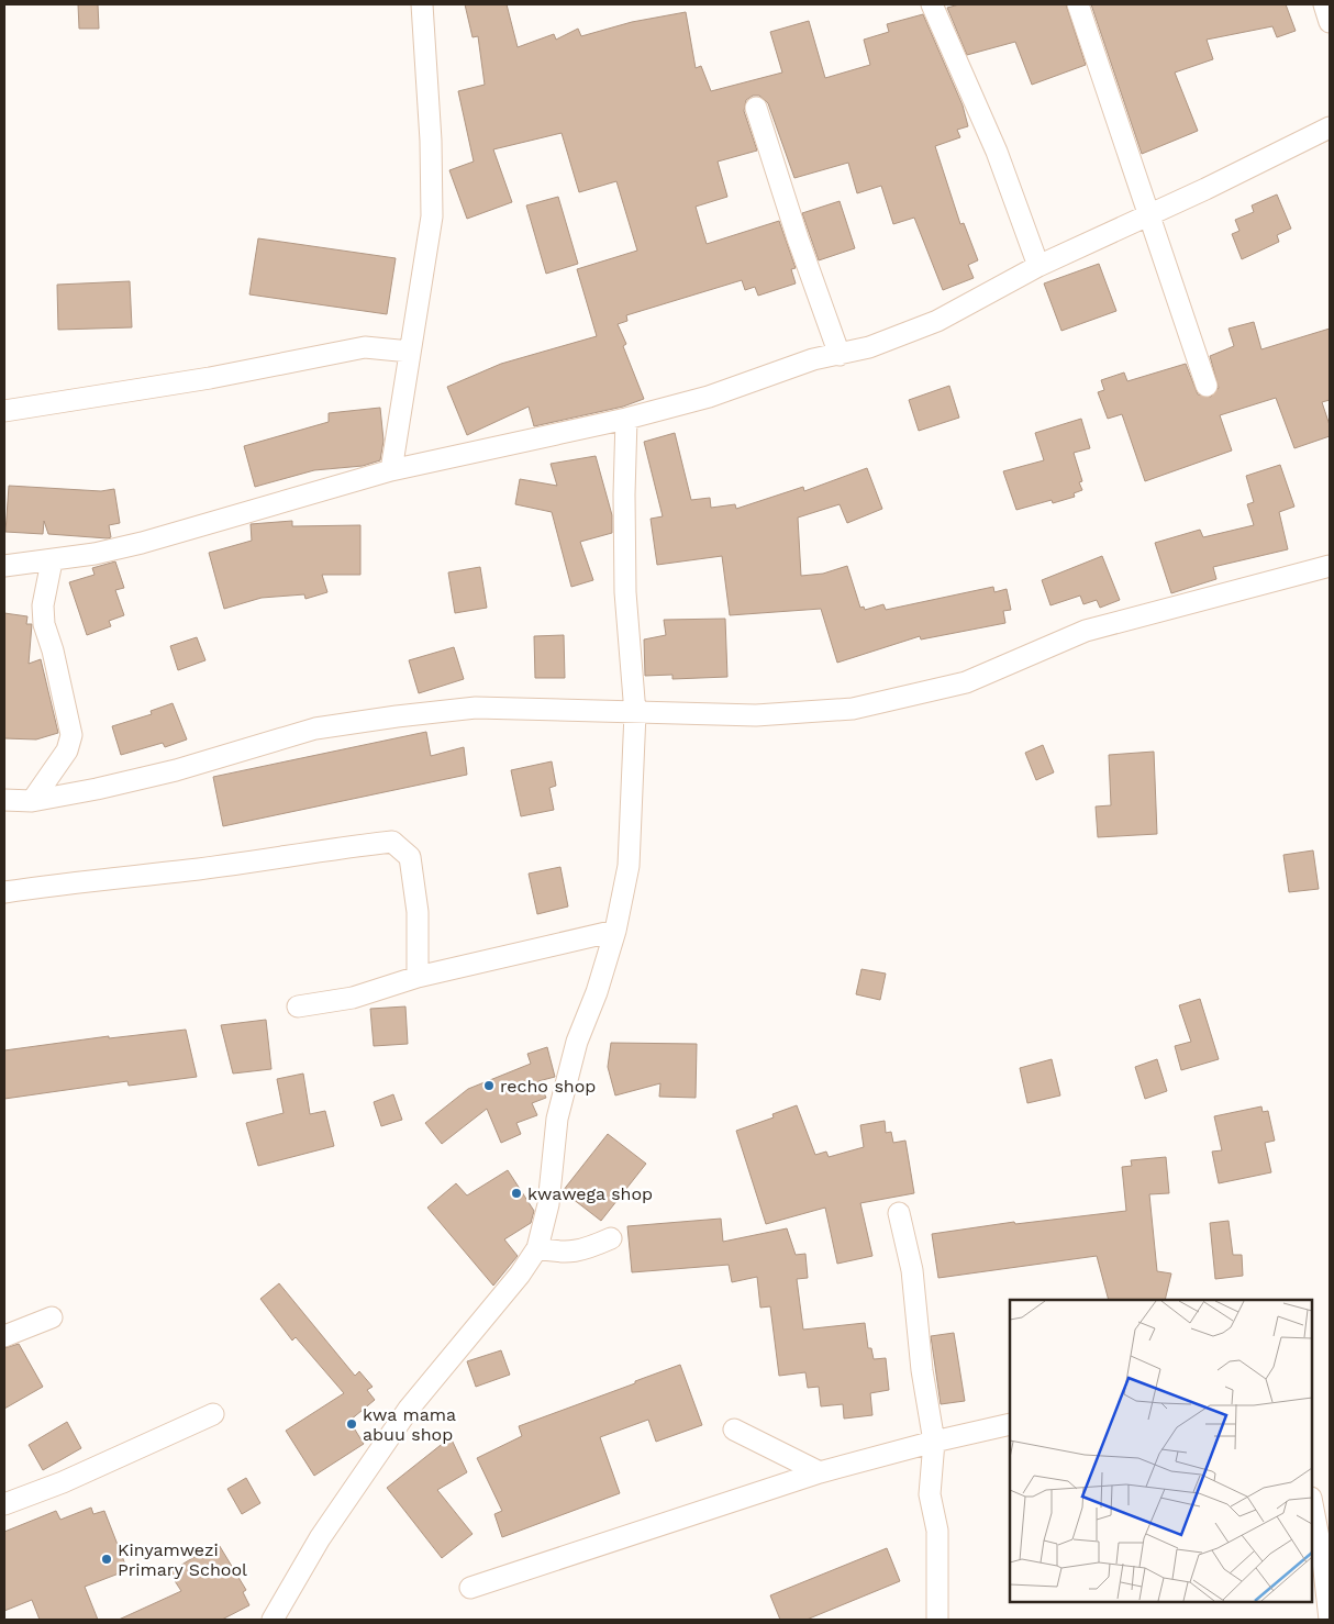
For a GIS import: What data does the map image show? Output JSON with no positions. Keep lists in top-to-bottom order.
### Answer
{
  "places": [
    "recho shop",
    "kwawega shop",
    "kwa mama abuu shop",
    "Kinyamwezi Primary School"
  ]
}
